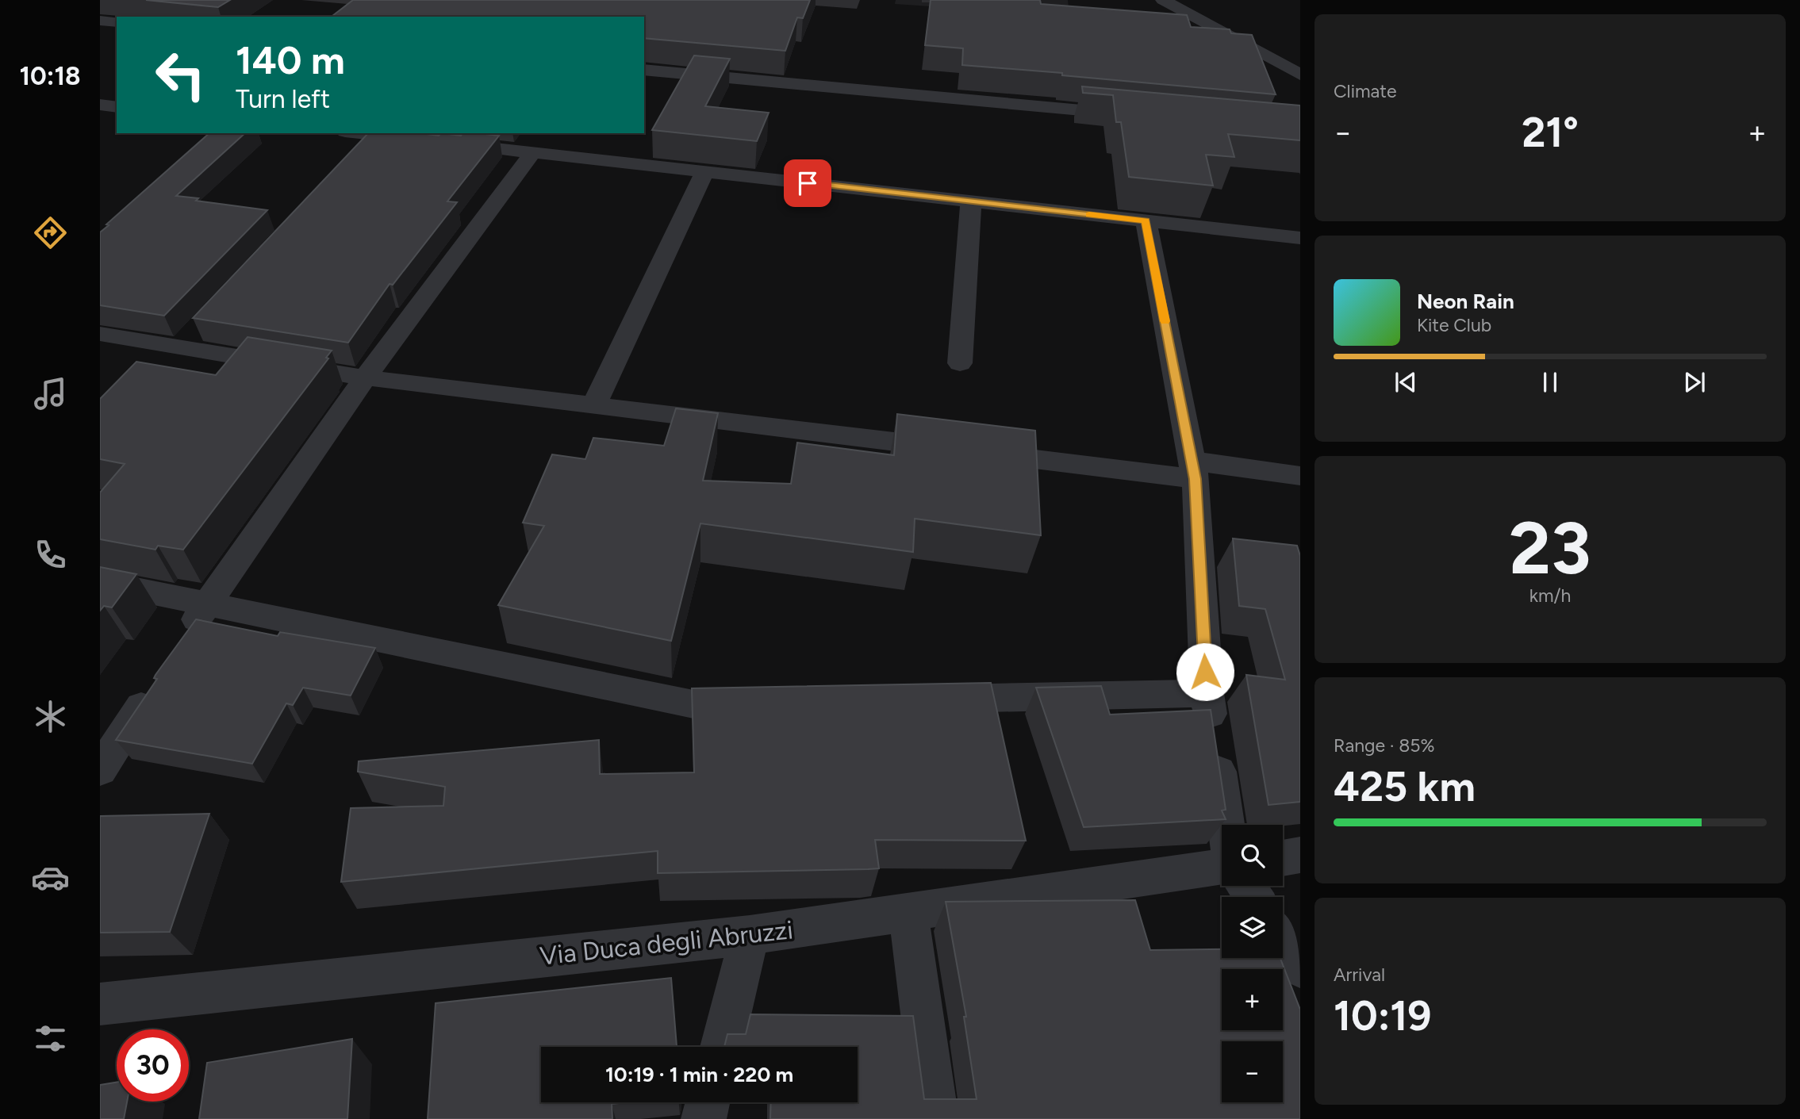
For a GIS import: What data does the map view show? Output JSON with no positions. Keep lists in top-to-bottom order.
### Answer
{
  "streets": {
    "street": ["Via Duca degli Abruzzi"]
  },
  "page": {
    "tabs": "10:18",
    "tile": [
      "Climate",
      ["23", "km/h"],
      ["Range · 85%", "425 km"],
      ["Arrival", "10:19"]
    ],
    "turn": ["140 m", "Turn left"],
    "heat": ["−", "21°", "+"],
    "song": ["Neon Rain", "Kite Club"],
    "map_buttons": ["+", "−"],
    "limit": "30",
    "trip": "10:19 · 1 min · 220 m"
  }
}
